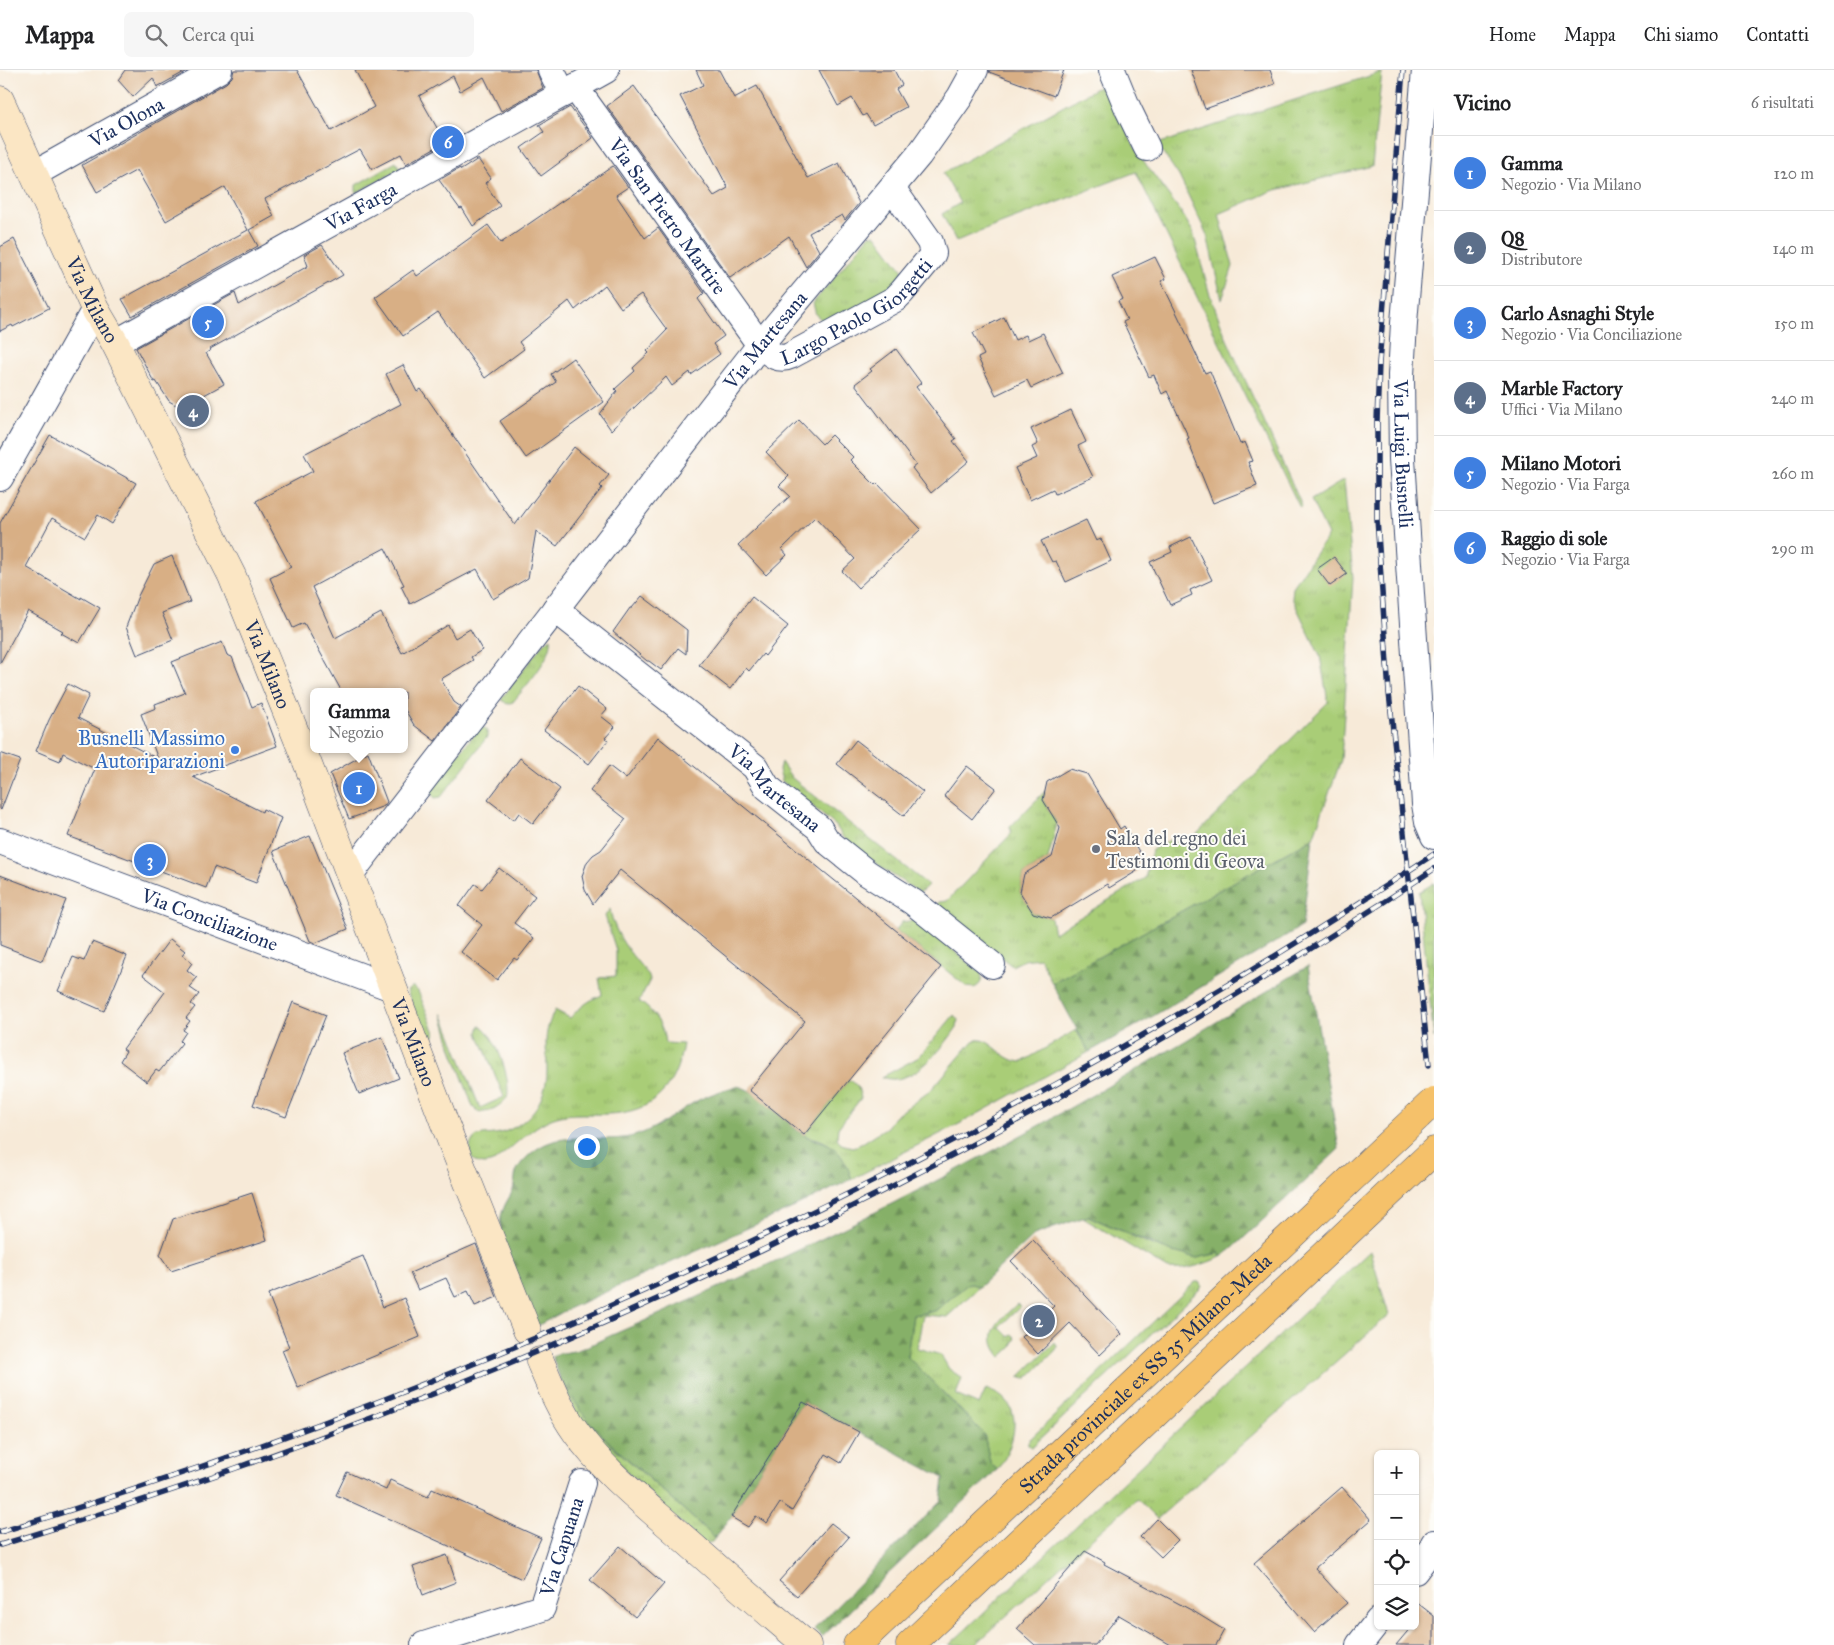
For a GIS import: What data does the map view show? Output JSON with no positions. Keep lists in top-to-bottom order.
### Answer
{
  "streets": {
    "highway": ["Strada provinciale ex SS 35 Milano-Meda"],
    "street": [
      "Via Olona",
      "Via Farga",
      "Via San Pietro Martire",
      "Via Milano",
      "Largo Paolo Giorgetti",
      "Via Martesana",
      "Via Luigi Busnelli",
      "Via Conciliazione",
      "Via Capuana"
    ]
  },
  "crossings": [
    ["Via Olona", "Via Milano"],
    ["Via Farga", "Via San Pietro Martire"],
    ["Via Farga", "Via Milano"],
    ["Via San Pietro Martire", "Largo Paolo Giorgetti"],
    ["Via San Pietro Martire", "Via Martesana"],
    ["Via Milano", "Via Martesana"],
    ["Via Milano", "Via Conciliazione"],
    ["Largo Paolo Giorgetti", "Via Martesana"]
  ],
  "places": ["Busnelli Massimo Autoriparazioni", "Sala del regno dei Testimoni di Geova"],
  "page": {
    "header": "Mappa",
    "search": "Cerca qui",
    "nav": [
      "Home",
      "Mappa",
      "Chi siamo",
      "Contatti"
    ],
    "heading": ["Vicino", "6 risultati"],
    "pins": [
      "6",
      "5",
      "4",
      "1",
      "3",
      "2"
    ],
    "list": [
      {
        "mark": "1",
        "name": "Gamma",
        "note": "Negozio · Via Milano",
        "value": "120 m"
      },
      {
        "mark": "2",
        "name": "Q8",
        "note": "Distributore",
        "value": "140 m"
      },
      {
        "mark": "3",
        "name": "Carlo Asnaghi Style",
        "note": "Negozio · Via Conciliazione",
        "value": "150 m"
      },
      {
        "mark": "4",
        "name": "Marble Factory",
        "note": "Uffici · Via Milano",
        "value": "240 m"
      },
      {
        "mark": "5",
        "name": "Milano Motori",
        "note": "Negozio · Via Farga",
        "value": "260 m"
      },
      {
        "mark": "6",
        "name": "Raggio di sole",
        "note": "Negozio · Via Farga",
        "value": "290 m"
      }
    ],
    "popup": ["Gamma", "Negozio"],
    "map_buttons": ["+", "−"]
  }
}
